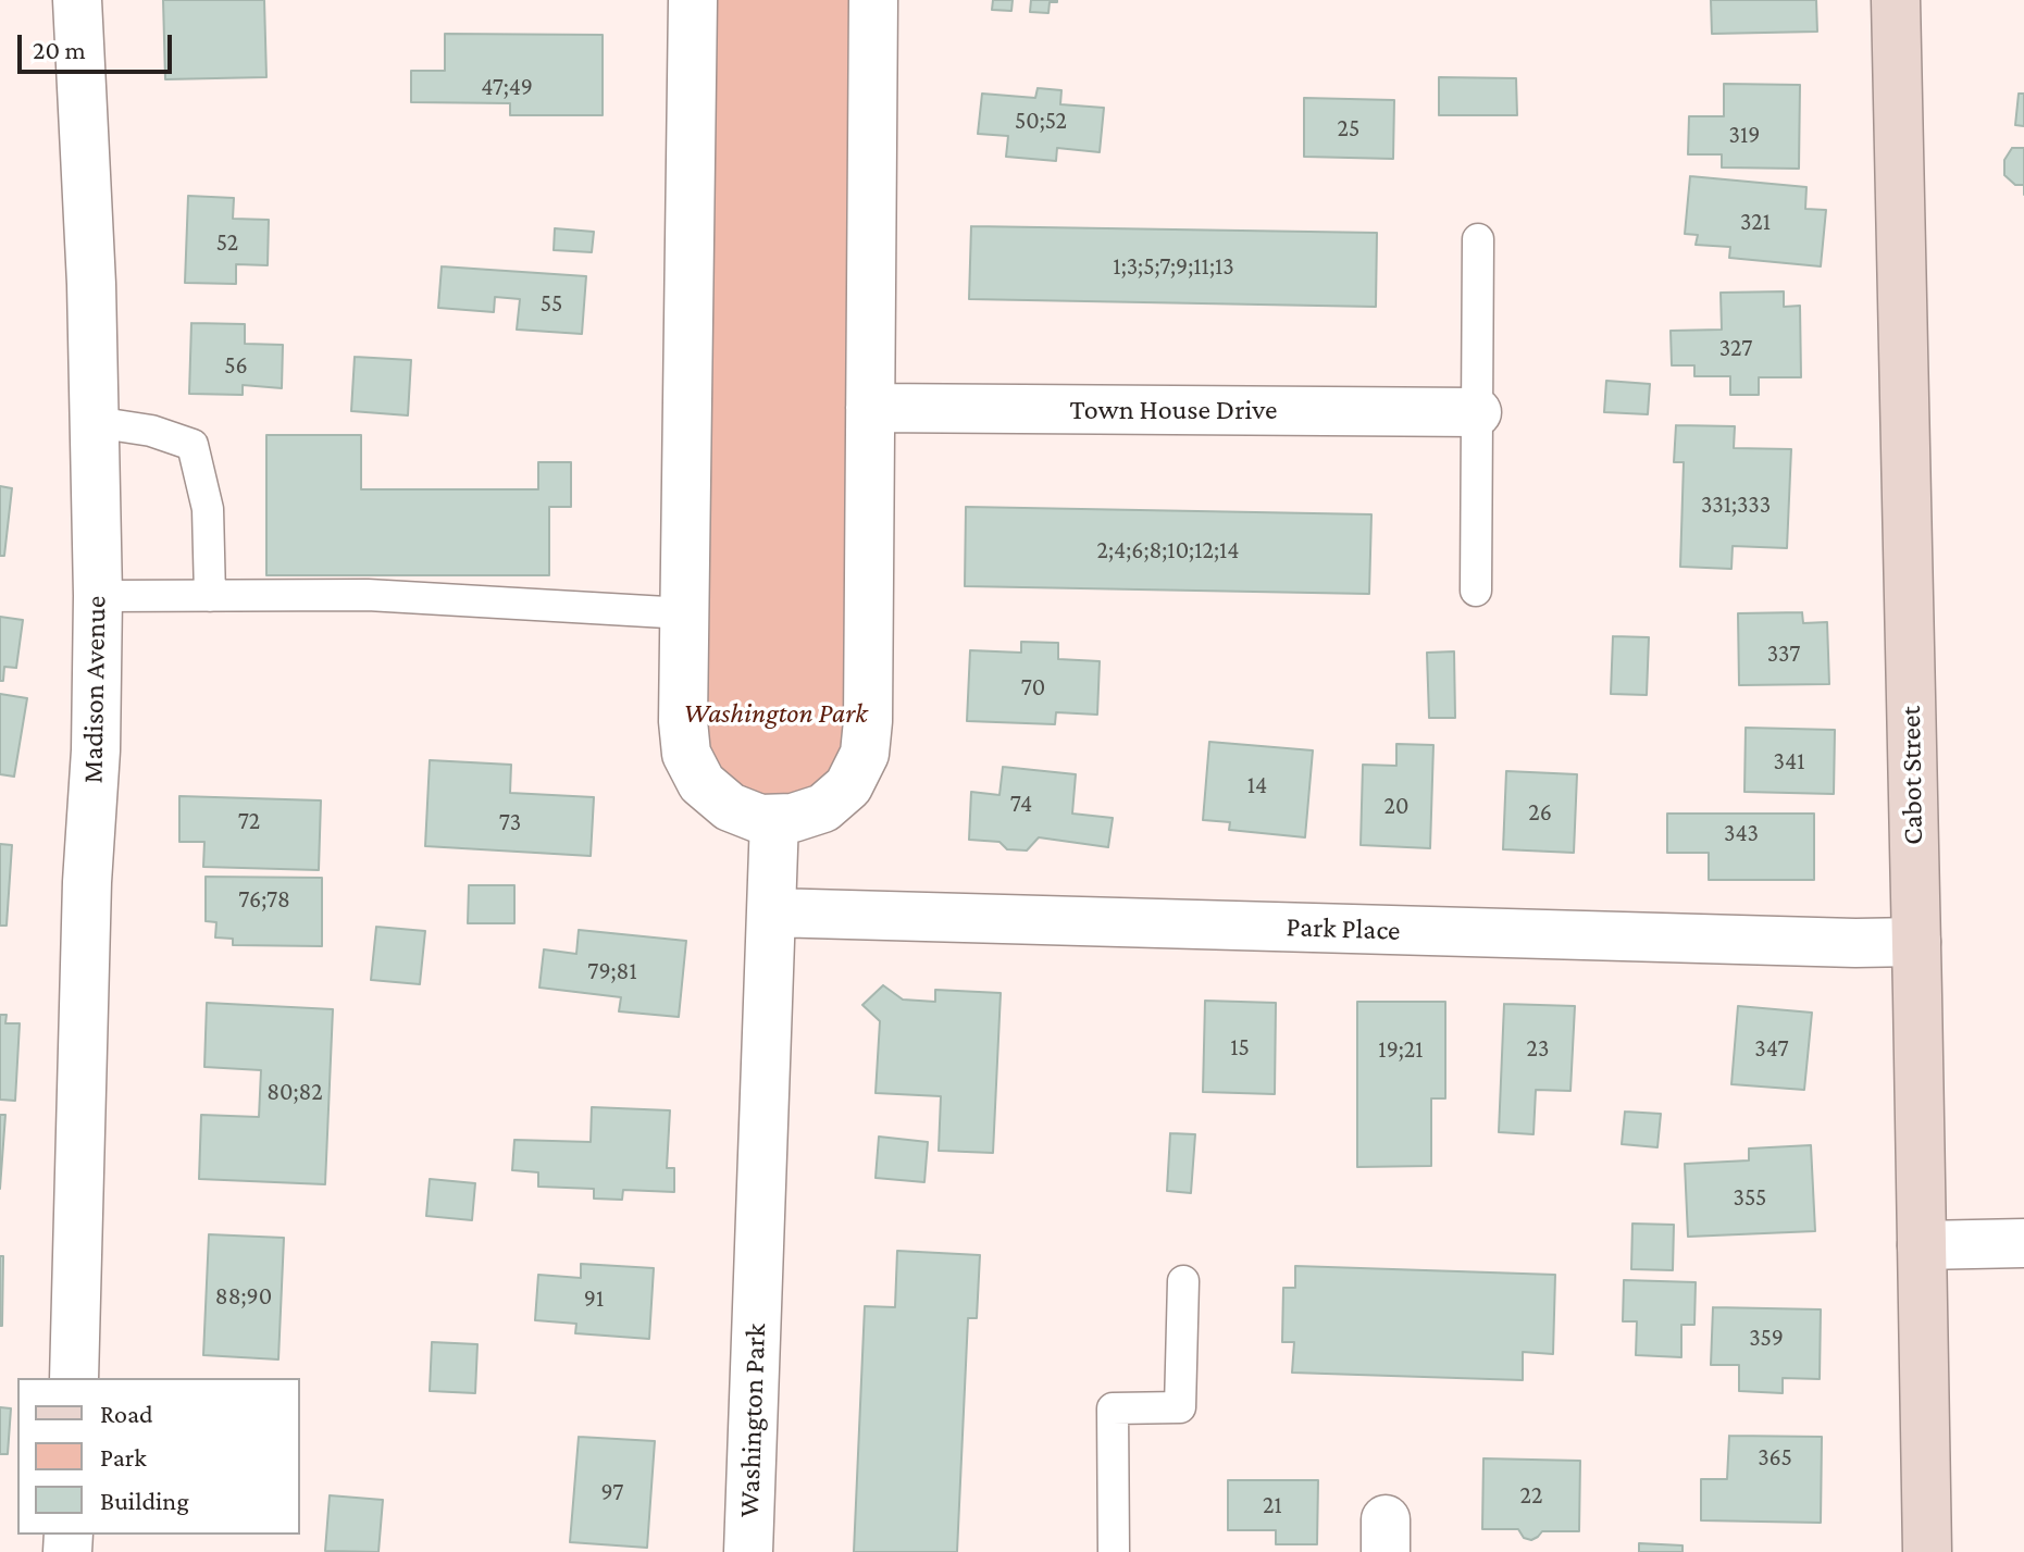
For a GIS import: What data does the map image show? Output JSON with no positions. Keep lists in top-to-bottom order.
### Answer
{
  "streets": {
    "street": [
      "Town House Drive",
      "Madison Avenue",
      "Cabot Street",
      "Park Place",
      "Washington Park"
    ]
  },
  "crossings": [
    ["Cabot Street", "Park Place"],
    ["Park Place", "Washington Park"]
  ],
  "parks": ["Washington Park"],
  "house_numbers": [
    "47;49",
    "50;52",
    "25",
    "319",
    "321",
    "52",
    "1;3;5;7;9;11;13",
    "55",
    "327",
    "56",
    "331;333",
    "2;4;6;8;10;12;14",
    "337",
    "70",
    "341",
    "14",
    "74",
    "20",
    "26",
    "72",
    "73",
    "343",
    "76;78",
    "79;81",
    "15",
    "23",
    "347",
    "19;21",
    "80;82",
    "355",
    "88;90",
    "91",
    "359",
    "365",
    "97",
    "22",
    "21"
  ],
  "legend": ["Road", "Park", "Building"],
  "scale_bar": "20 m"
}
